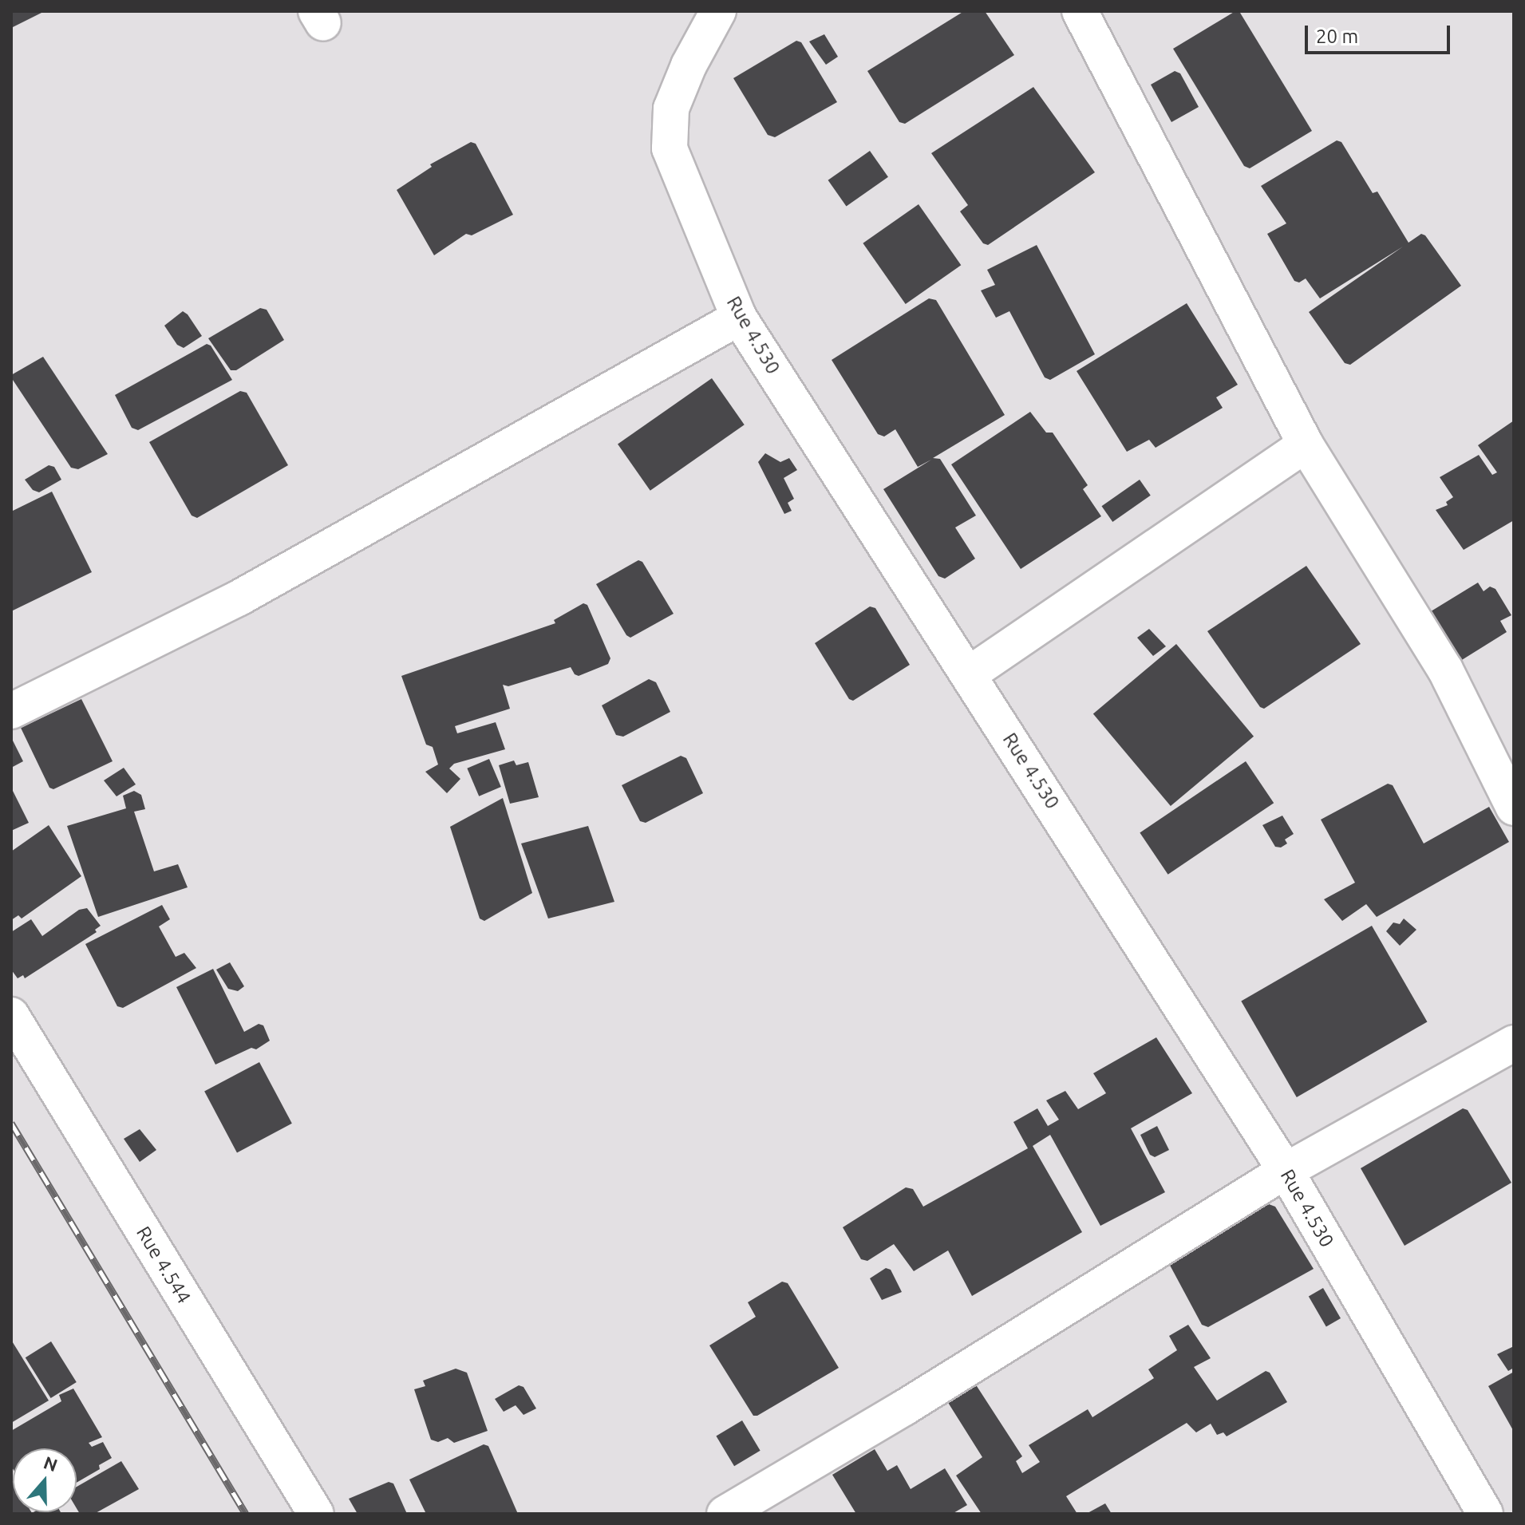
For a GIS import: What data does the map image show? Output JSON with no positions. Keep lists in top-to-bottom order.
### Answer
{
  "streets": {
    "street": ["Rue 4.530", "Rue 4.544"]
  },
  "scale_bar": "20 m",
  "north": "top"
}
